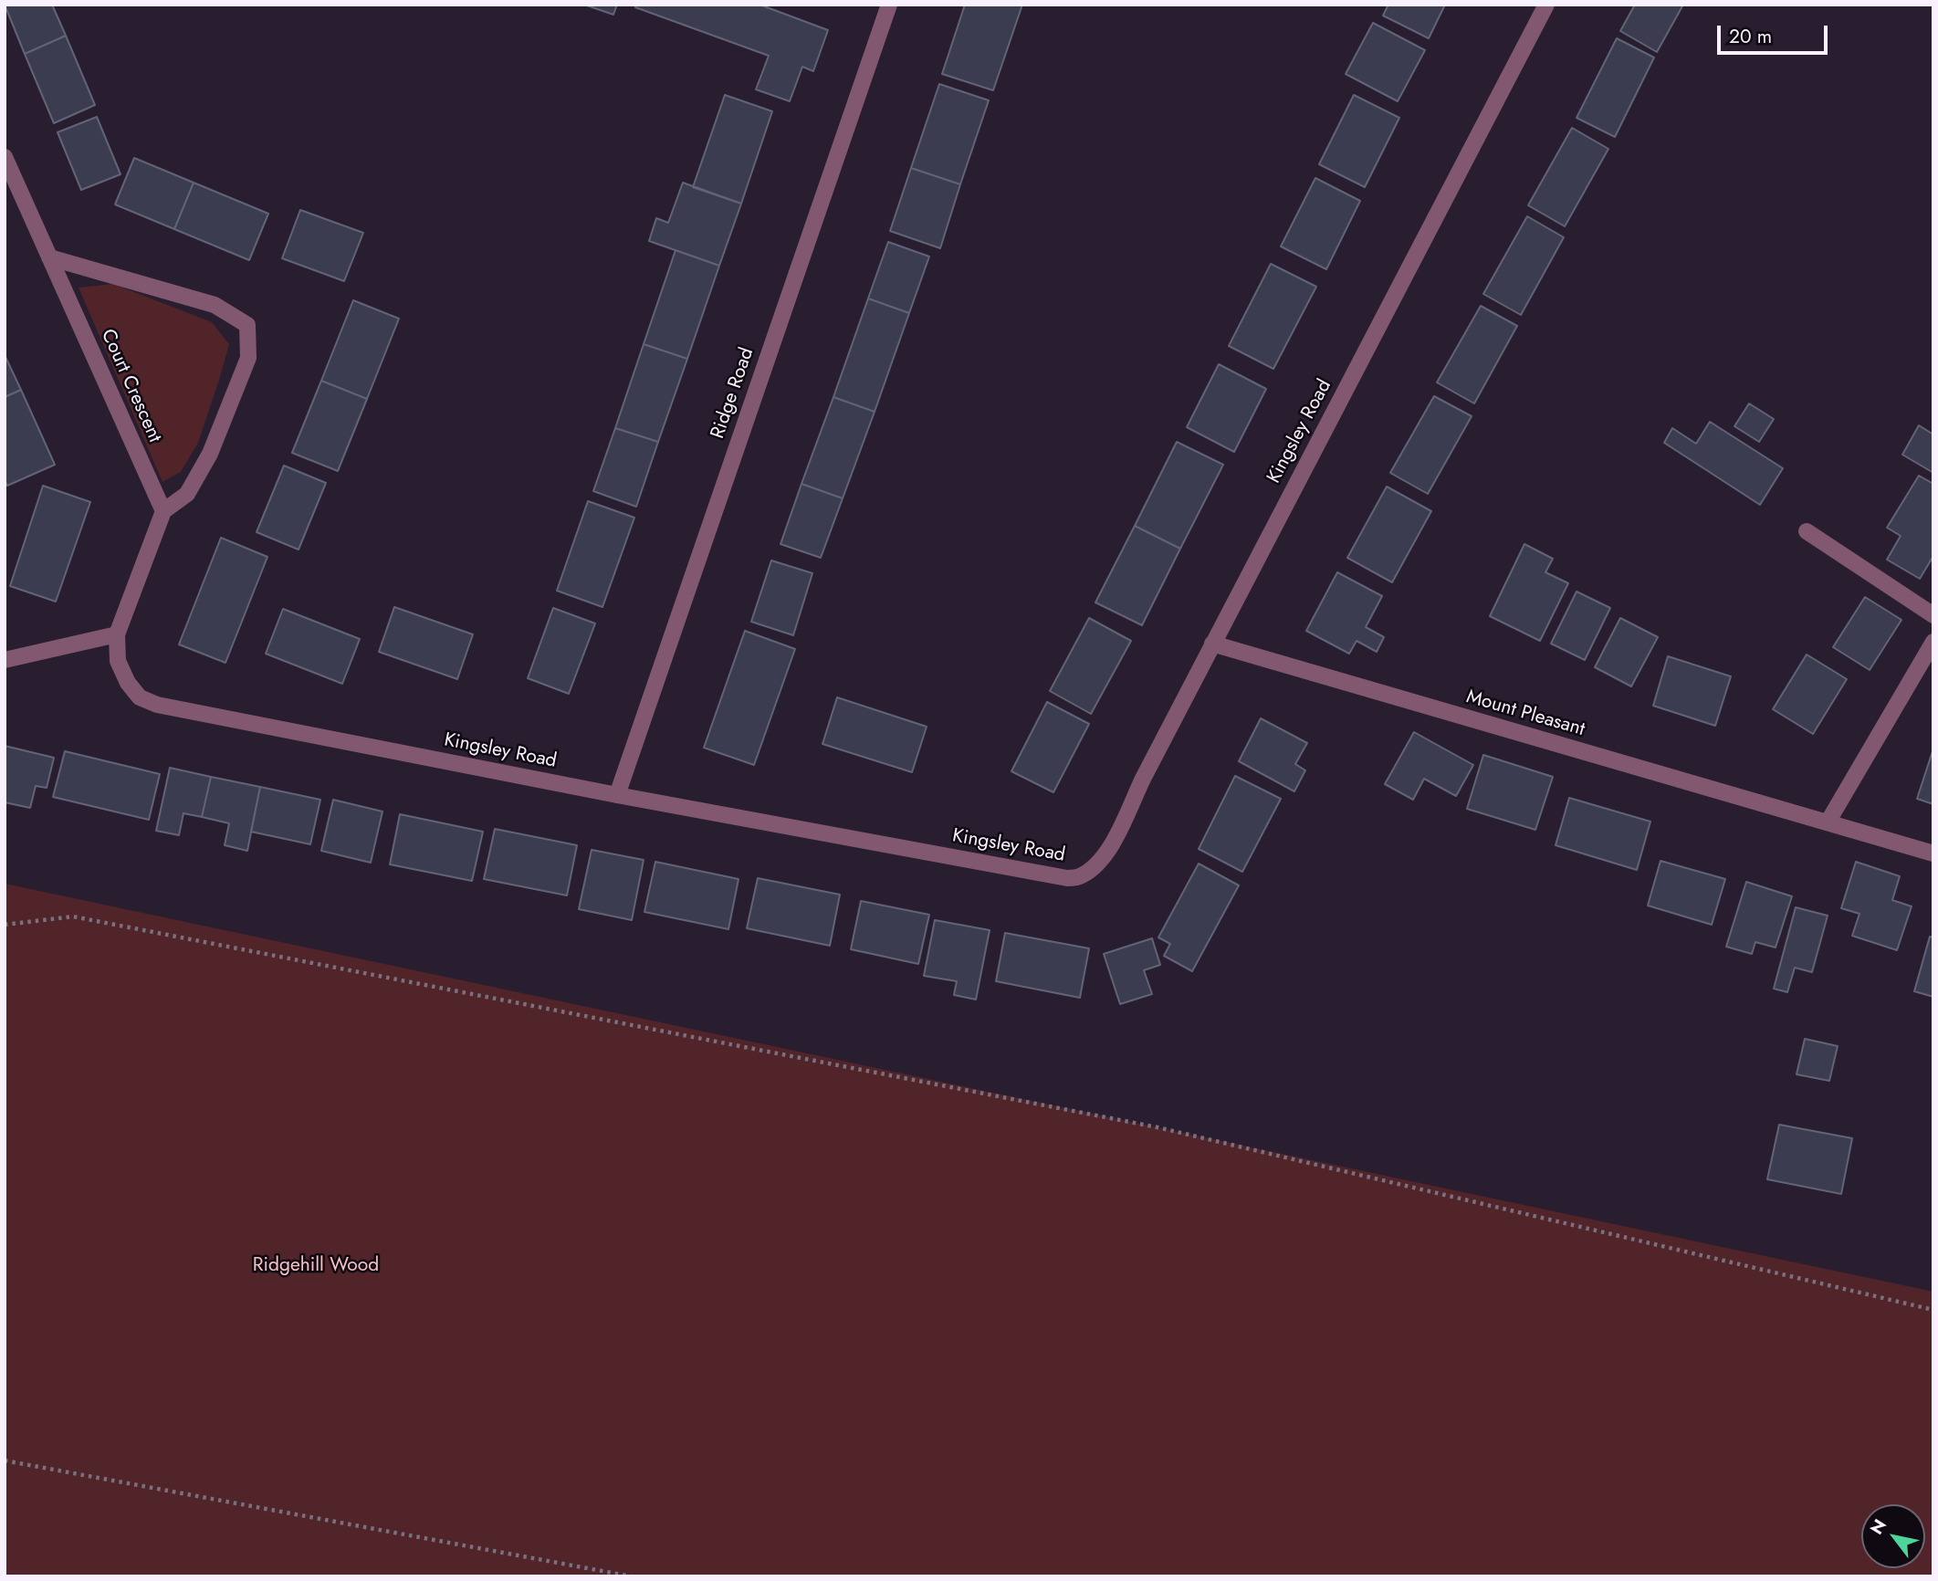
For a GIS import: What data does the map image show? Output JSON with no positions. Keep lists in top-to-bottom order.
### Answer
{
  "streets": {
    "street": [
      "Court Crescent",
      "Ridge Road",
      "Kingsley Road",
      "Mount Pleasant"
    ]
  },
  "crossings": [
    ["Ridge Road", "Kingsley Road"],
    ["Kingsley Road", "Mount Pleasant"]
  ],
  "parks": ["Ridgehill Wood"],
  "scale_bar": "20 m",
  "north": "top left"
}
